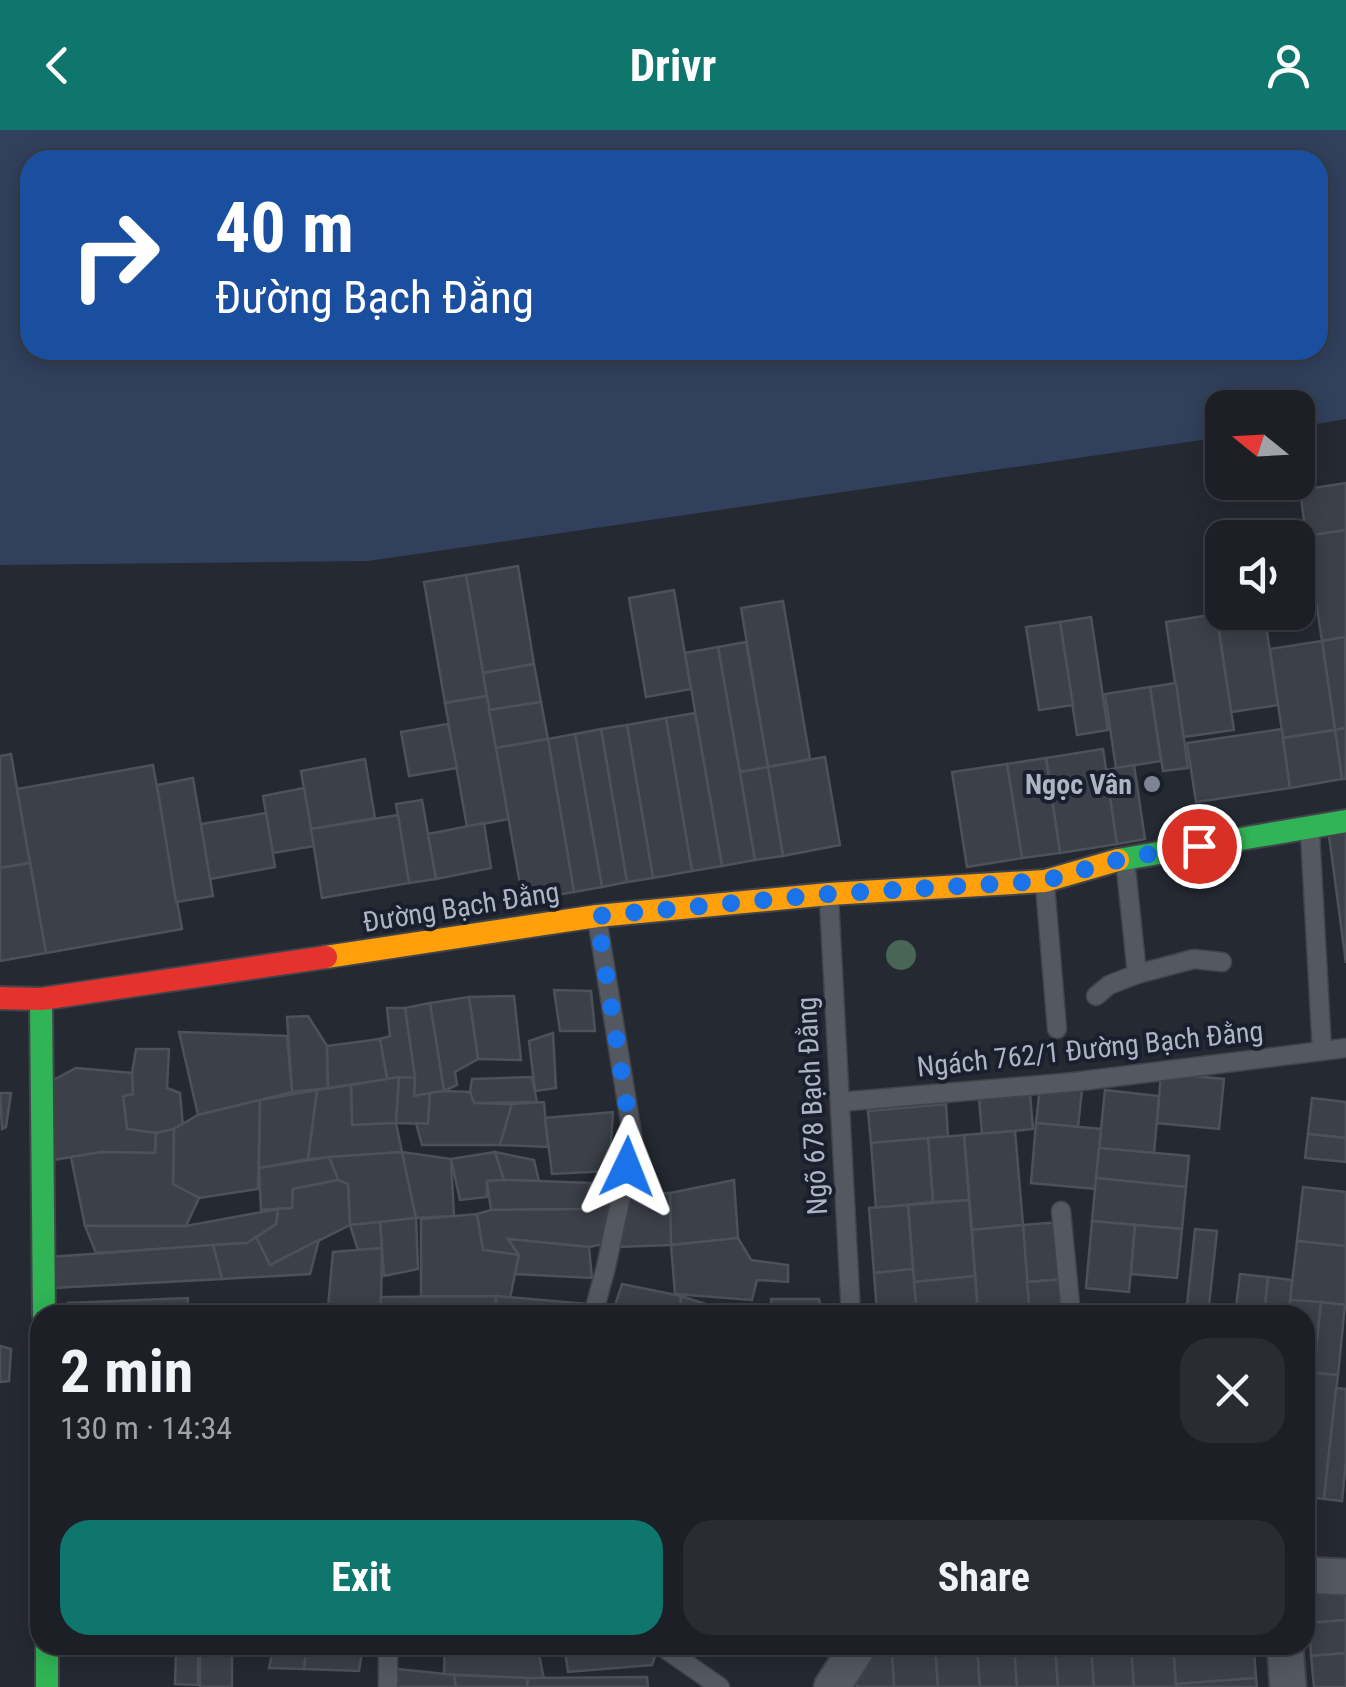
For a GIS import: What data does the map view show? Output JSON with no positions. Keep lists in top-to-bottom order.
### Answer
{
  "streets": {
    "street": ["Đường Bạch Đằng"],
    "lane": ["Ngách 762/1 Đường Bạch Đằng", "Ngõ 678 Bạch Đằng"]
  },
  "crossings": [
    ["Đường Bạch Đằng", "Ngõ 678 Bạch Đằng"],
    ["Ngách 762/1 Đường Bạch Đằng", "Ngõ 678 Bạch Đằng"]
  ],
  "places": ["Ngọc Vân"],
  "north": "left",
  "page": {
    "header": "Drivr",
    "turn": ["40 m", "Đường Bạch Đằng"],
    "heading": ["2 min", "130 m · 14:34"],
    "buttons": ["Exit", "Share"]
  }
}
